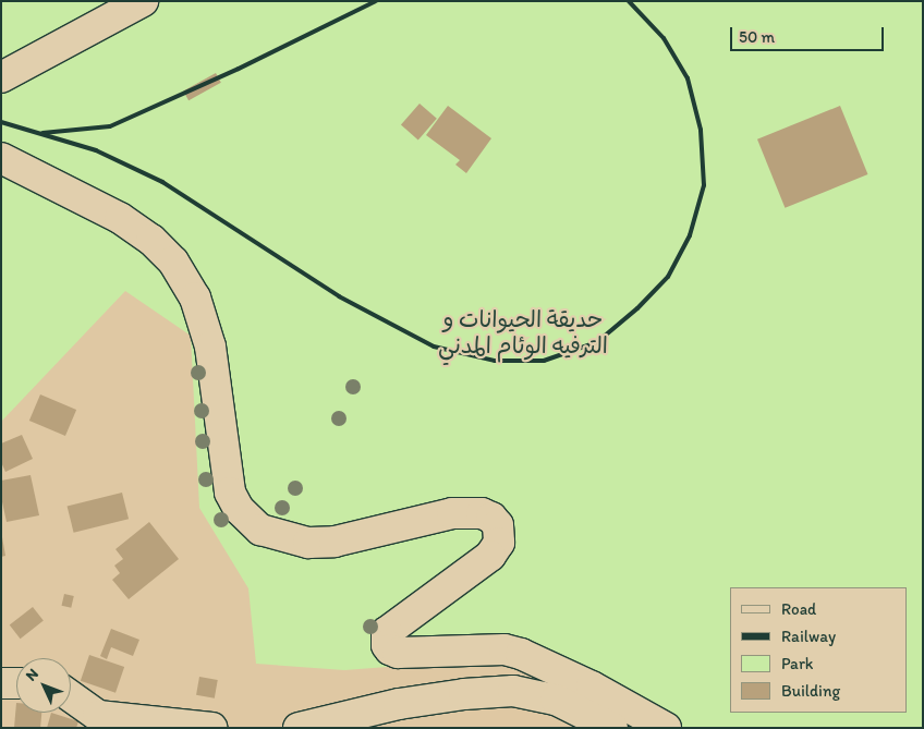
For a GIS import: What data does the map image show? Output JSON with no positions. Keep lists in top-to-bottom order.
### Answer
{
  "parks": ["حديقة الحيوانات و الترفيه الوئام المدني"],
  "legend": [
    "Road",
    "Railway",
    "Park",
    "Building"
  ],
  "scale_bar": "50 m",
  "north": "top left"
}
